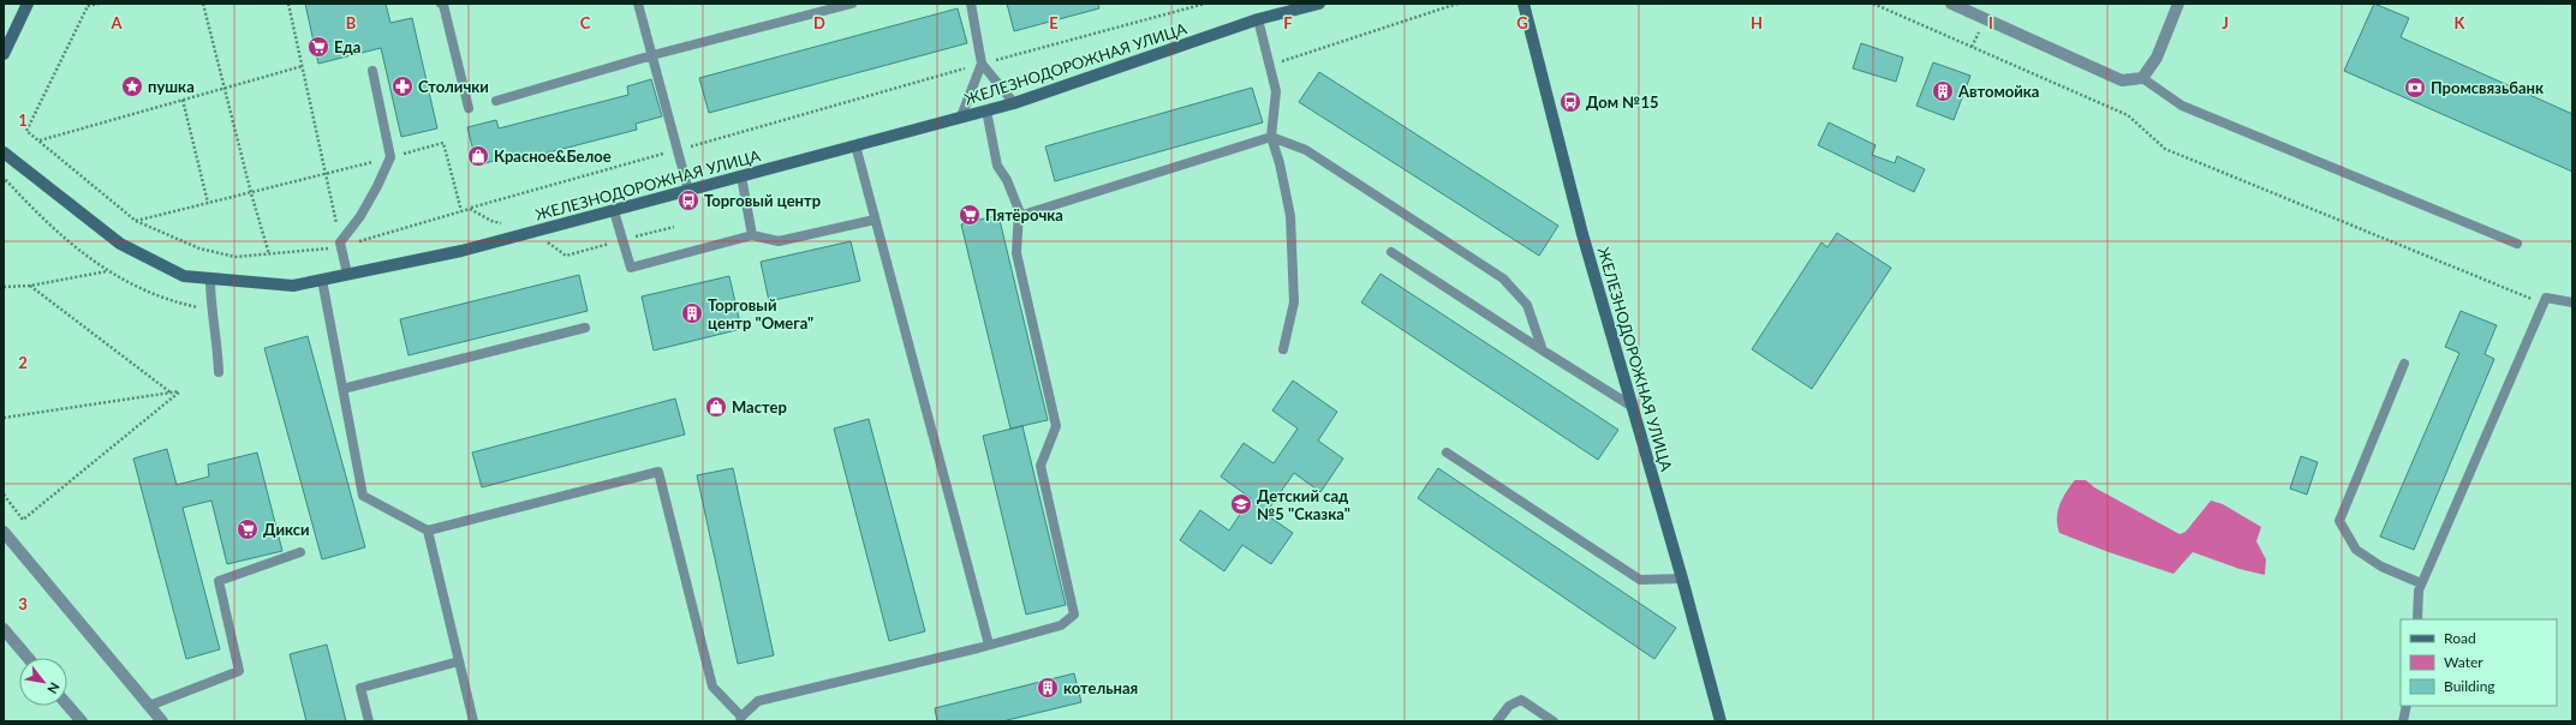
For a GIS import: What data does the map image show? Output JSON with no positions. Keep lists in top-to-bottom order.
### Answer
{
  "streets": {
    "street": ["ЖЕЛЕЗНОДОРОЖНАЯ УЛИЦА"]
  },
  "places": {
    "supermarket": ["Еда", "Пятёрочка", "Дикси"],
    "place": ["пушка"],
    "pharmacy": ["Столички"],
    "bank": ["Промсвязьбанк"],
    "building": ["Автомойка", "Торговый центр \"Омега\"", "котельная"],
    "bus stop": ["Дом №15", "Торговый центр"],
    "shop": ["Красное&Белое", "Мастер"],
    "school or university": ["Детский сад №5 \"Сказка\""]
  },
  "legend": ["Road", "Water", "Building"],
  "north": "bottom right",
  "grid": {
    "columns": [
      "A",
      "B",
      "C",
      "D",
      "E",
      "F",
      "G",
      "H",
      "I",
      "J",
      "K"
    ],
    "rows": ["1", "2", "3"]
  }
}
